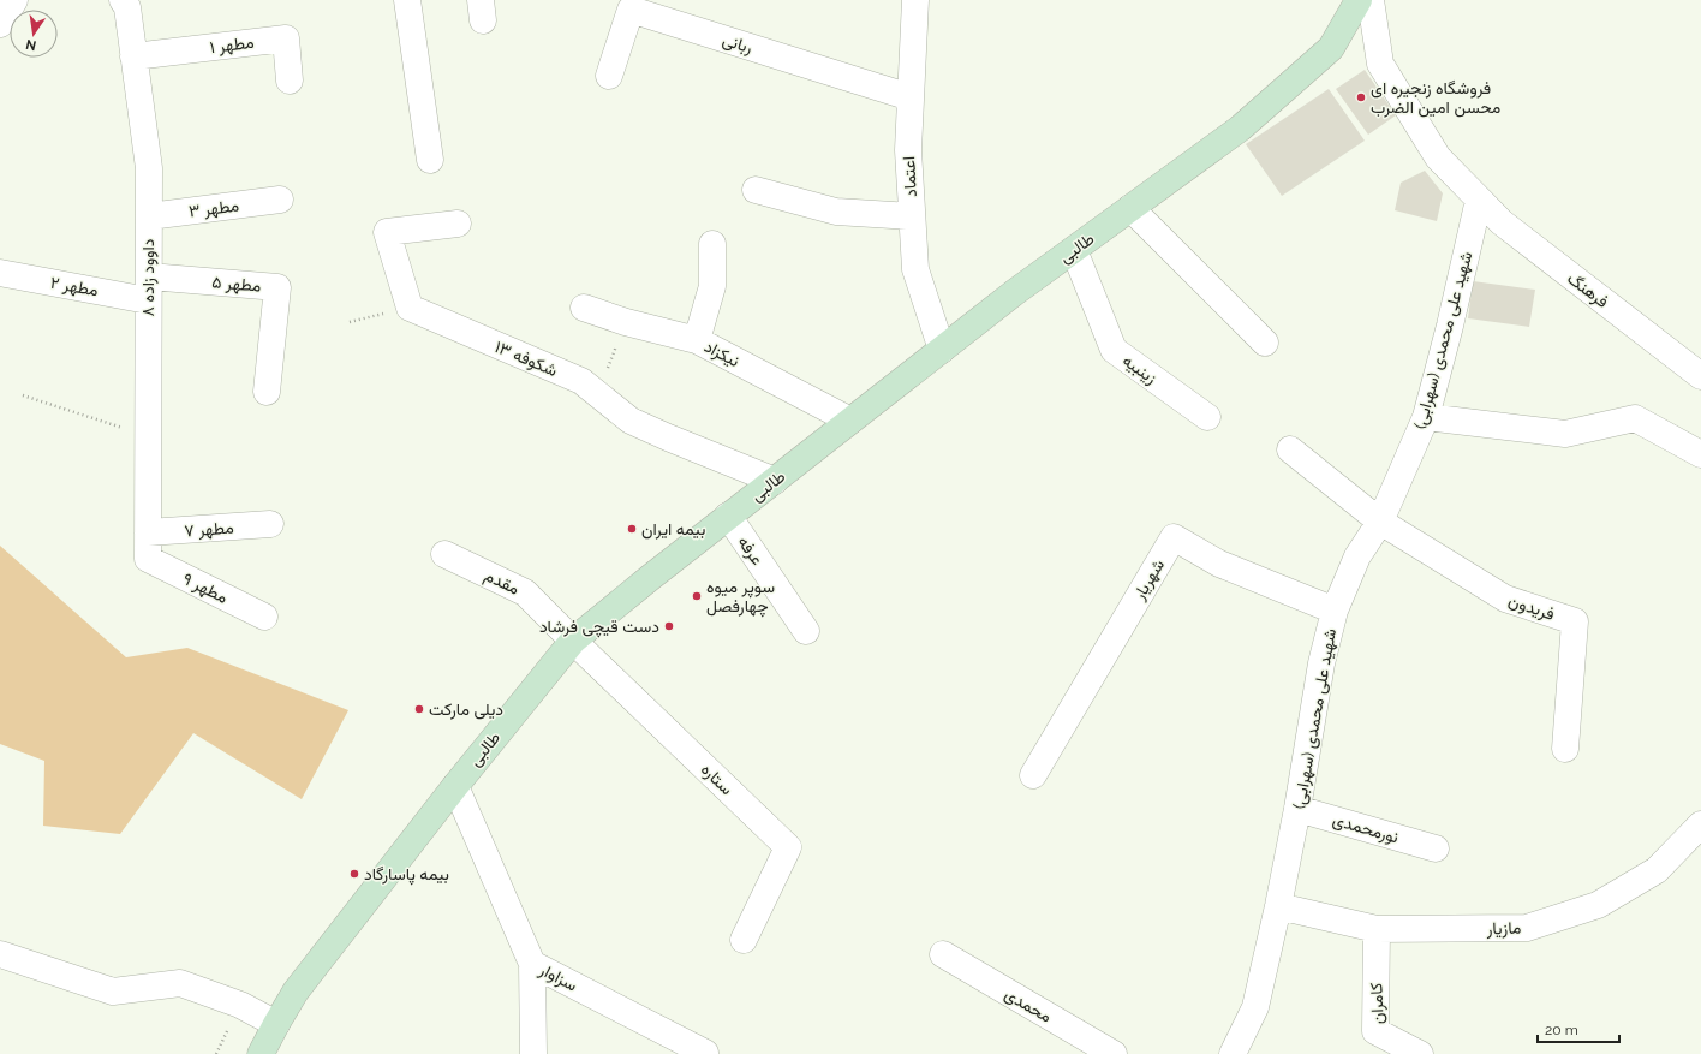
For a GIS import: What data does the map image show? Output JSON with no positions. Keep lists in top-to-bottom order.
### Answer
{
  "streets": {
    "main road": ["طالبی"],
    "street": [
      "ربانی",
      "مطهر ۱",
      "اعتماد",
      "مطهر ۳",
      "داوود زاده ۸",
      "مطهر ۵",
      "مطهر ۲",
      "فرهنگ",
      "شهید علی محمدی (سهرابی)",
      "نیکزاد",
      "شکوفه ۱۳",
      "زینبیه",
      "مطهر ۷",
      "عرفه",
      "شهریار",
      "مقدم",
      "مطهر ۹",
      "فریدون",
      "ستاره",
      "نورمحمدی",
      "مازیار",
      "سزاوار",
      "کامران",
      "محمدی"
    ]
  },
  "crossings": [
    ["ربانی", "اعتماد"],
    ["مطهر ۱", "داوود زاده ۸"],
    ["اعتماد", "طالبی"],
    ["مطهر ۳", "داوود زاده ۸"],
    ["طالبی", "نیکزاد"],
    ["طالبی", "شکوفه ۱۳"],
    ["طالبی", "زینبیه"],
    ["طالبی", "عرفه"],
    ["طالبی", "مقدم"],
    ["طالبی", "ستاره"],
    ["طالبی", "سزاوار"],
    ["داوود زاده ۸", "مطهر ۵"],
    ["داوود زاده ۸", "مطهر ۲"],
    ["داوود زاده ۸", "مطهر ۷"],
    ["داوود زاده ۸", "مطهر ۹"],
    ["مطهر ۵", "مطهر ۲"],
    ["فرهنگ", "شهید علی محمدی (سهرابی)"],
    ["شهید علی محمدی (سهرابی)", "شهریار"],
    ["شهید علی محمدی (سهرابی)", "فریدون"],
    ["شهید علی محمدی (سهرابی)", "نورمحمدی"],
    ["شهید علی محمدی (سهرابی)", "مازیار"],
    ["مقدم", "ستاره"],
    ["مازیار", "کامران"]
  ],
  "places": [
    "فروشگاه زنجیره ای محسن امین الضرب",
    "بیمه ایران",
    "سوپر میوه چهارفصل",
    "دست قیچی فرشاد",
    "دیلی مارکت",
    "بیمه پاسارگاد"
  ],
  "scale_bar": "20 m",
  "north": "bottom"
}
